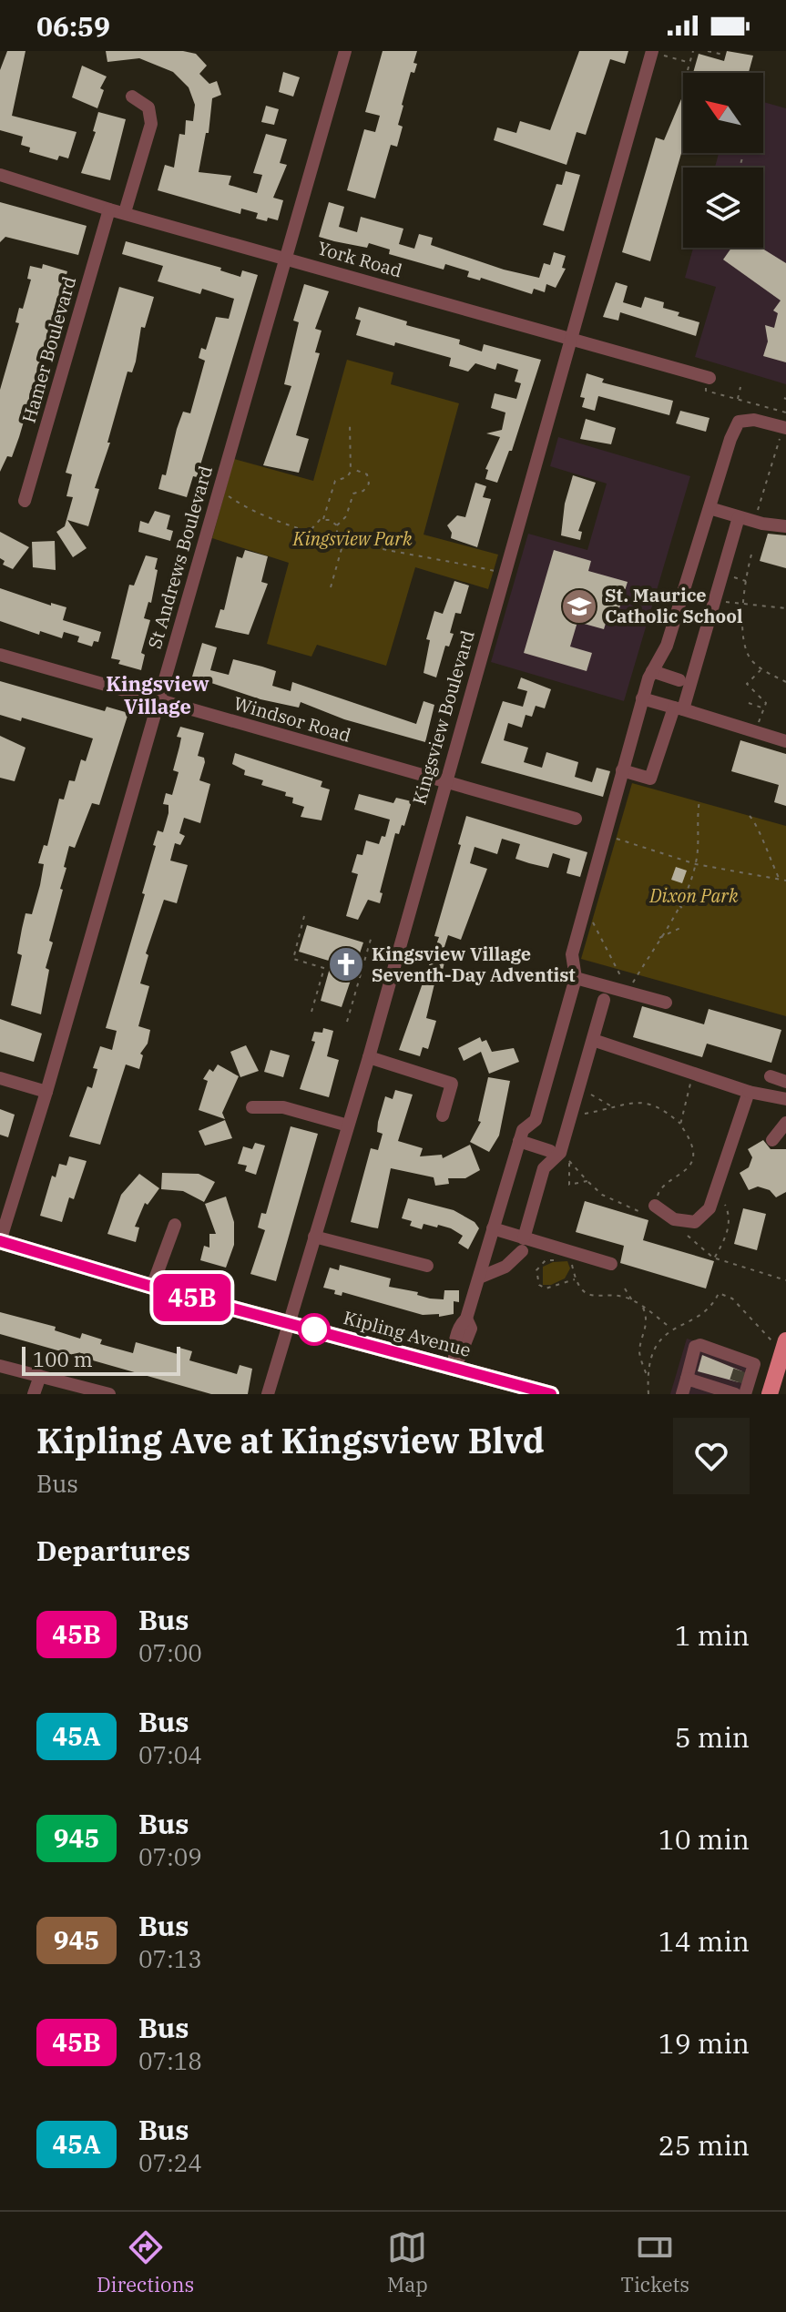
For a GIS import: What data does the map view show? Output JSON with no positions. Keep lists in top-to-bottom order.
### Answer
{
  "streets": {
    "main road": ["Kipling Avenue"],
    "street": [
      "York Road",
      "Hamer Boulevard",
      "St Andrews Boulevard",
      "Kingsview Boulevard",
      "Windsor Road"
    ]
  },
  "crossings": [
    ["York Road", "Hamer Boulevard"],
    ["York Road", "St Andrews Boulevard"],
    ["York Road", "Kingsview Boulevard"],
    ["St Andrews Boulevard", "Windsor Road"],
    ["St Andrews Boulevard", "Kipling Avenue"],
    ["Kingsview Boulevard", "Windsor Road"],
    ["Kingsview Boulevard", "Kipling Avenue"]
  ],
  "districts": ["Kingsview Village"],
  "parks": ["Kingsview Park", "Dixon Park"],
  "places": {
    "school or university": ["St. Maurice Catholic School"],
    "church": ["Kingsview Village Seventh-Day Adventist"]
  },
  "lines": ["bus line 45B"],
  "scale_bar": "100 m",
  "north": "top left",
  "page": {
    "status": "06:59",
    "on_map": "45B",
    "scale": "100 m",
    "heading": [
      ["Kipling Ave at Kingsview Blvd", "Bus"],
      "Departures"
    ],
    "list": [
      {
        "mark": "45B",
        "name": "Bus",
        "note": "07:00",
        "value": "1 min"
      },
      {
        "mark": "45A",
        "name": "Bus",
        "note": "07:04",
        "value": "5 min"
      },
      {
        "mark": "945",
        "name": "Bus",
        "note": "07:09",
        "value": "10 min"
      },
      {
        "mark": "945",
        "name": "Bus",
        "note": "07:13",
        "value": "14 min"
      },
      {
        "mark": "45B",
        "name": "Bus",
        "note": "07:18",
        "value": "19 min"
      },
      {
        "mark": "45A",
        "name": "Bus",
        "note": "07:24",
        "value": "25 min"
      }
    ],
    "tabs": ["Directions", "Map", "Tickets"]
  }
}
